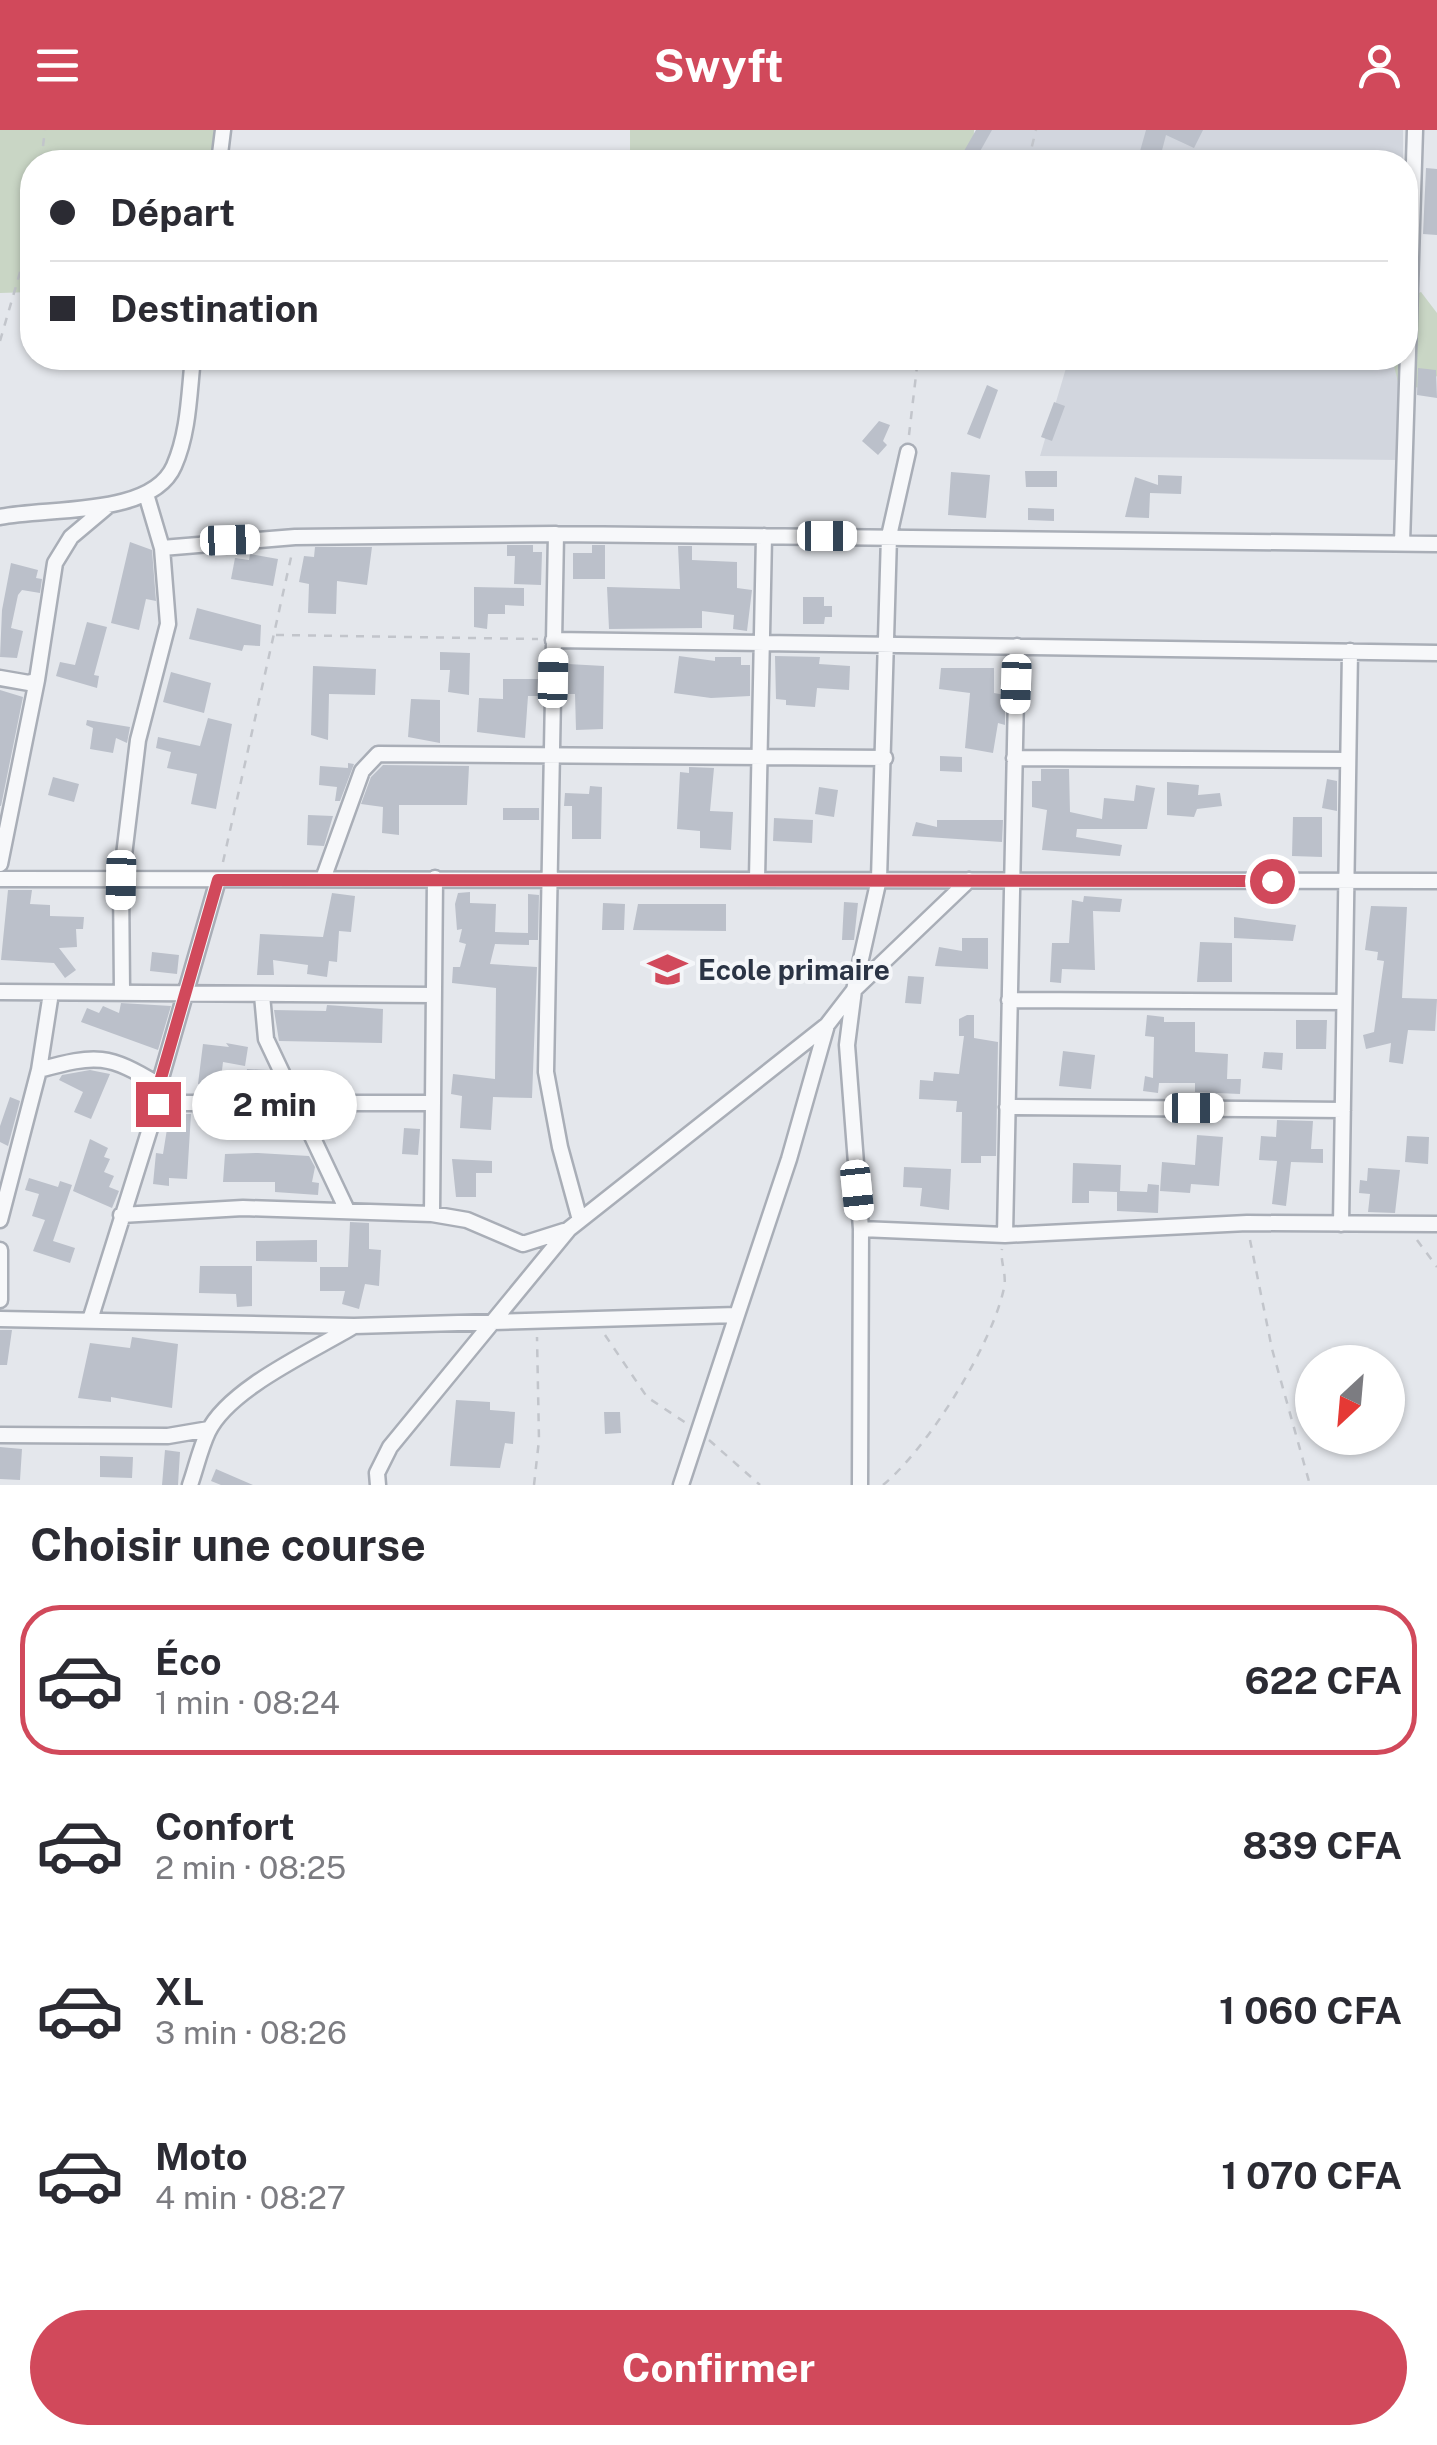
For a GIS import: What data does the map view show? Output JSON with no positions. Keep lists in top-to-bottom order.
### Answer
{
  "places": {
    "school or university": ["Ecole primaire"]
  },
  "north": "bottom left",
  "page": {
    "header": "Swyft",
    "banner": ["Départ", "Destination"],
    "bubble": "2 min",
    "heading": "Choisir une course",
    "list": [
      {
        "name": "Éco",
        "note": "1 min · 08:24",
        "value": "622 CFA"
      },
      {
        "name": "Confort",
        "note": "2 min · 08:25",
        "value": "839 CFA"
      },
      {
        "name": "XL",
        "note": "3 min · 08:26",
        "value": "1 060 CFA"
      },
      {
        "name": "Moto",
        "note": "4 min · 08:27",
        "value": "1 070 CFA"
      }
    ],
    "buttons": "Confirmer"
  }
}
